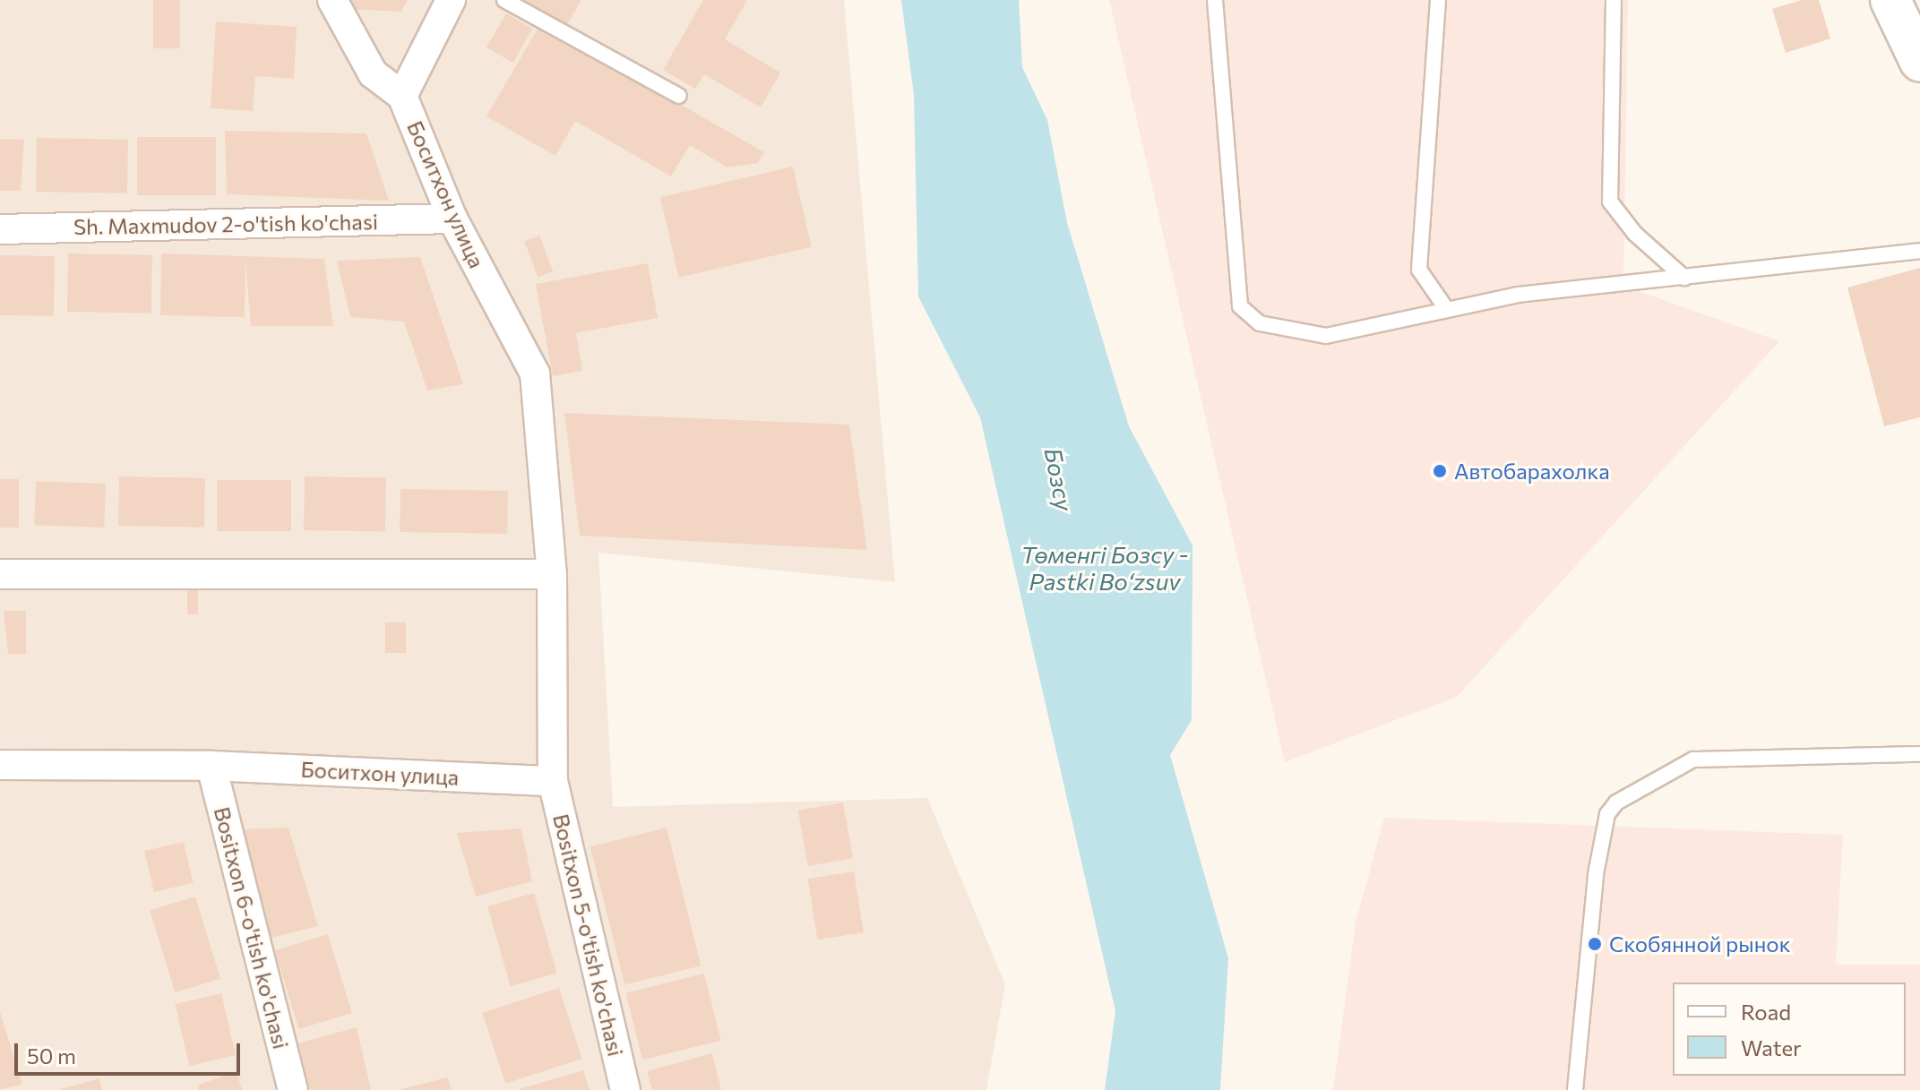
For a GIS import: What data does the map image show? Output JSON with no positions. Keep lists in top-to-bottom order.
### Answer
{
  "streets": {
    "street": [
      "Боситхон улица",
      "Sh. Maxmudov 2-o'tish ko'chasi",
      "Bositxon 6-o'tish ko'chasi",
      "Bositxon 5-o'tish ko'chasi"
    ]
  },
  "crossings": [
    ["Боситхон улица", "Sh. Maxmudov 2-o'tish ko'chasi"],
    ["Боситхон улица", "Bositxon 6-o'tish ko'chasi"],
    ["Боситхон улица", "Bositxon 5-o'tish ko'chasi"]
  ],
  "water": ["Бозсу", "Төменгі Бозсу - Pastki Boʻzsuv"],
  "places": ["Автобарахолка", "Скобянной рынок"],
  "legend": ["Road", "Water"],
  "scale_bar": "50 m"
}
